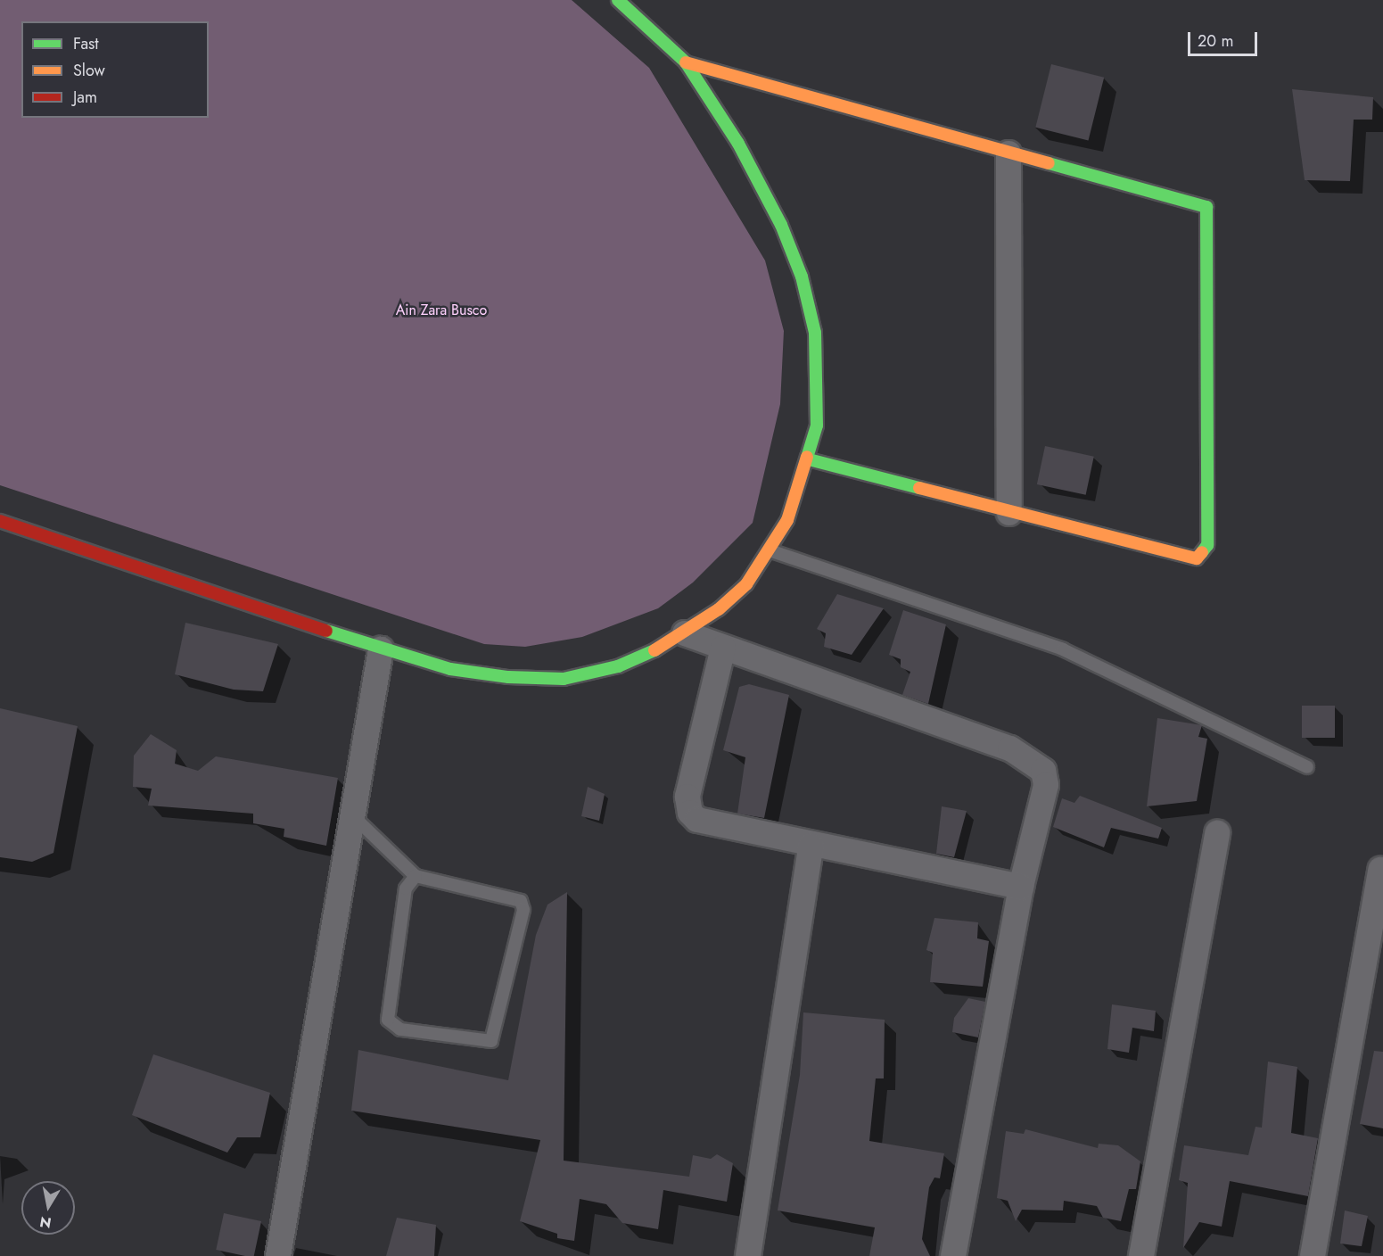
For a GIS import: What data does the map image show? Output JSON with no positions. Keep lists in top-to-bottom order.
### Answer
{
  "parks": ["Ain Zara Busco"],
  "legend": ["Fast", "Slow", "Jam"],
  "scale_bar": "20 m",
  "north": "bottom"
}
